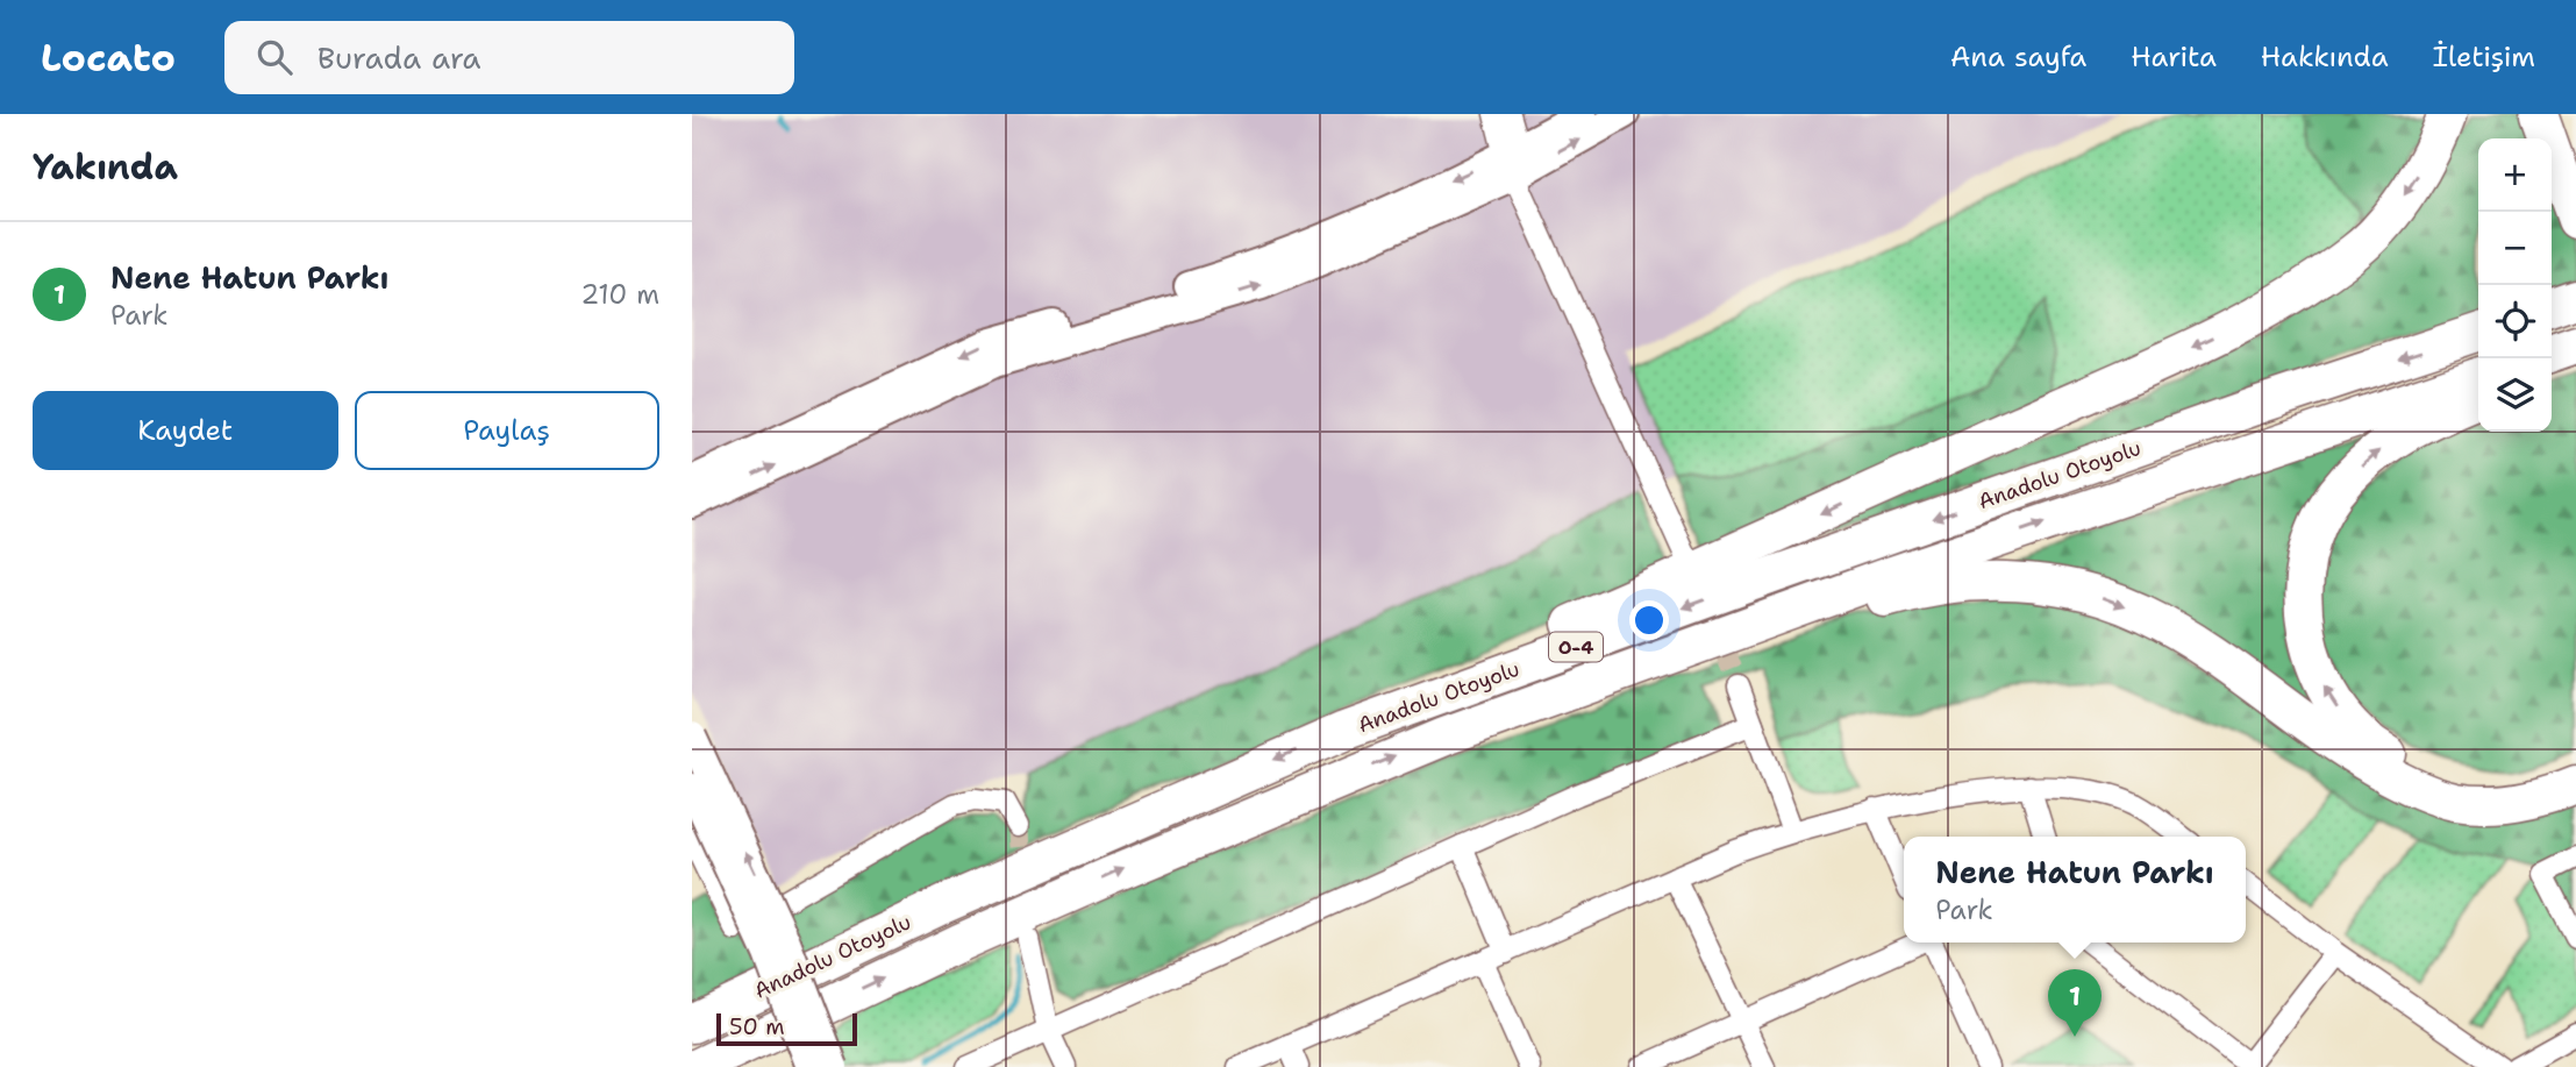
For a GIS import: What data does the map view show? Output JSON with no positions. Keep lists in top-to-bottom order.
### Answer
{
  "streets": {
    "highway": ["Anadolu Otoyolu", "O-4"]
  },
  "scale_bar": "50 m",
  "page": {
    "header": "Locato",
    "search": "Burada ara",
    "nav": [
      "Ana sayfa",
      "Harita",
      "Hakkında",
      "İletişim"
    ],
    "heading": "Yakında",
    "map_buttons": ["+", "−"],
    "list": [
      {
        "mark": "1",
        "name": "Nene Hatun Parkı",
        "note": "Park",
        "value": "210 m"
      }
    ],
    "buttons": ["Kaydet", "Paylaş"],
    "popup": ["Nene Hatun Parkı", "Park"],
    "pins": "1",
    "scale": "50 m"
  }
}
